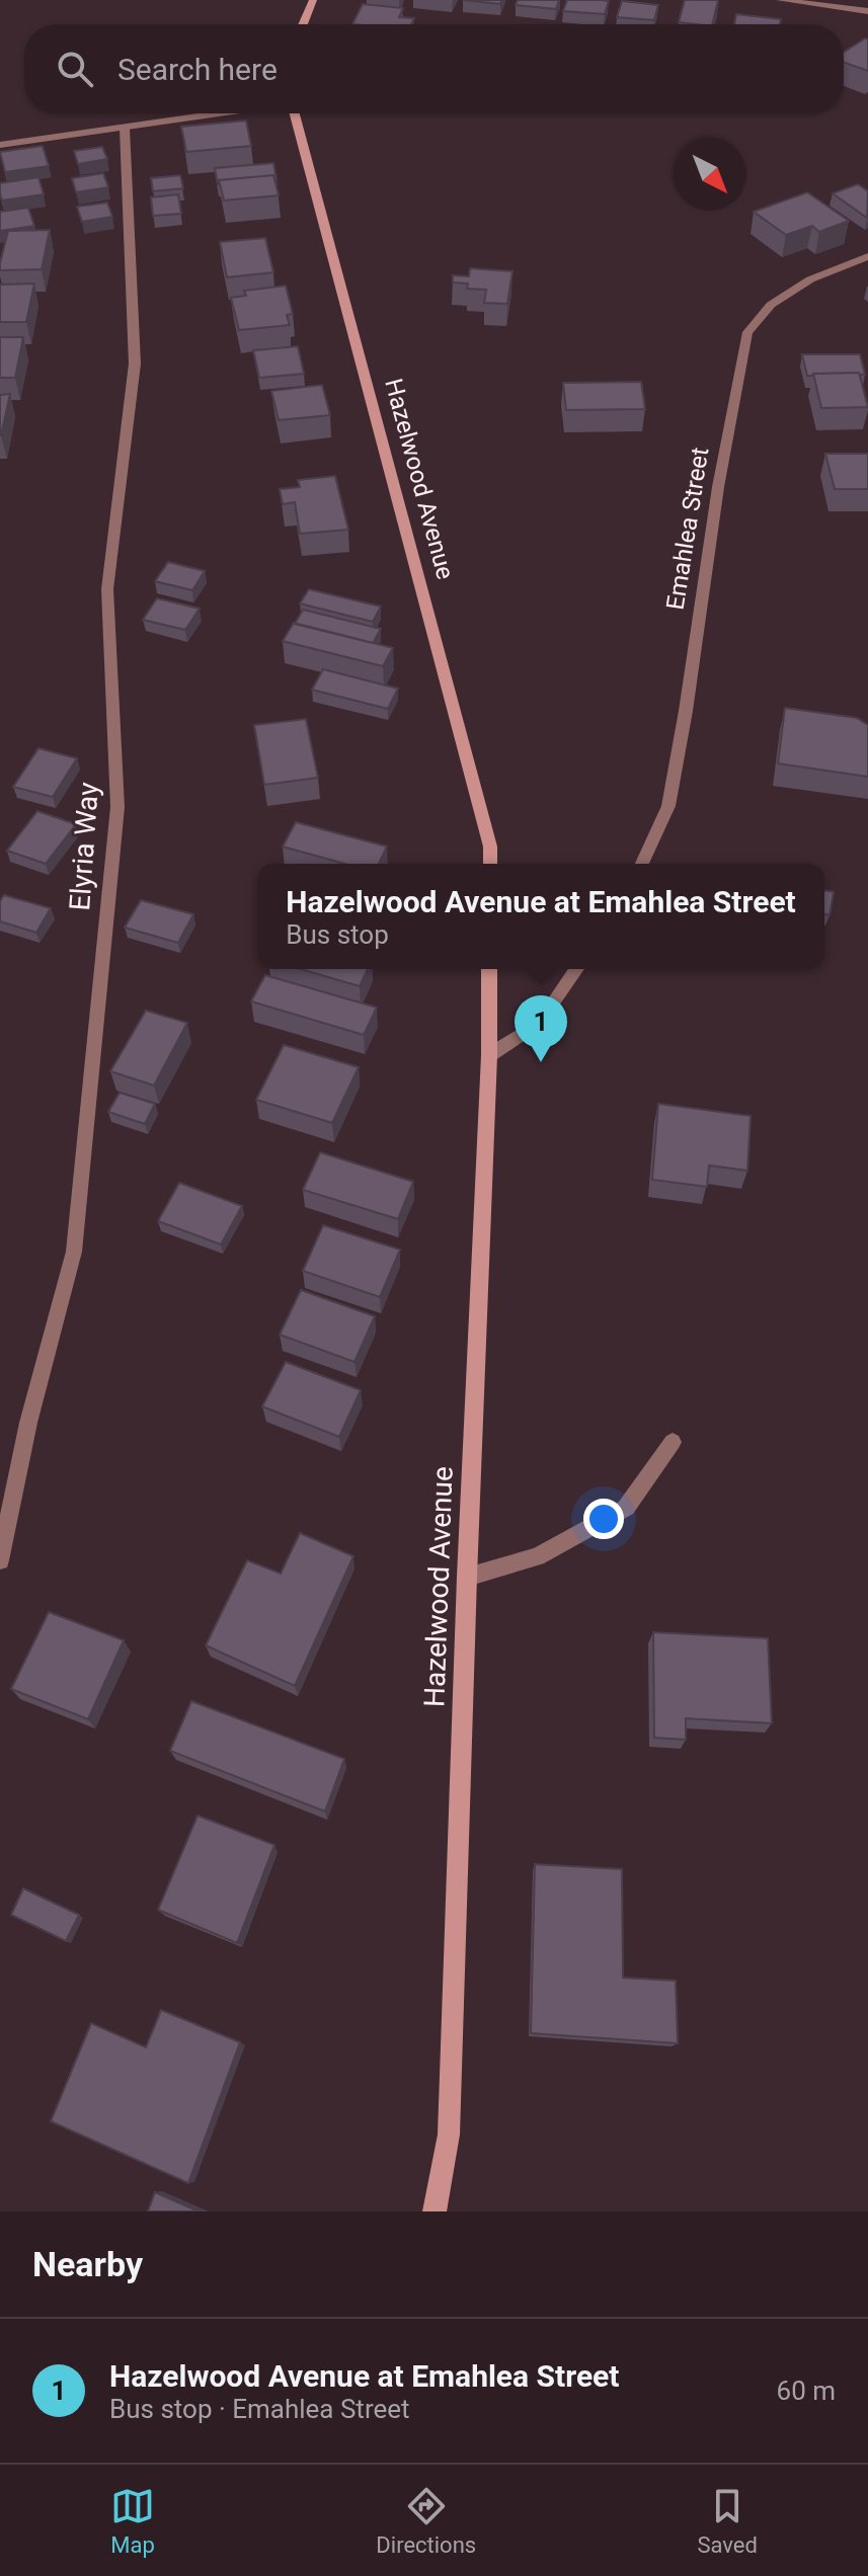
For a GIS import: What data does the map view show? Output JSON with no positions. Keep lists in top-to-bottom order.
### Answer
{
  "streets": {
    "main road": ["Hazelwood Avenue"],
    "street": ["Emahlea Street", "Elyria Way"]
  },
  "north": "bottom right",
  "page": {
    "search": "Search here",
    "popup": ["Hazelwood Avenue at Emahlea Street", "Bus stop"],
    "pins": "1",
    "heading": "Nearby",
    "list": [
      {
        "mark": "1",
        "name": "Hazelwood Avenue at Emahlea Street",
        "note": "Bus stop · Emahlea Street",
        "value": "60 m"
      }
    ],
    "nav": ["Map", "Directions", "Saved"]
  }
}
